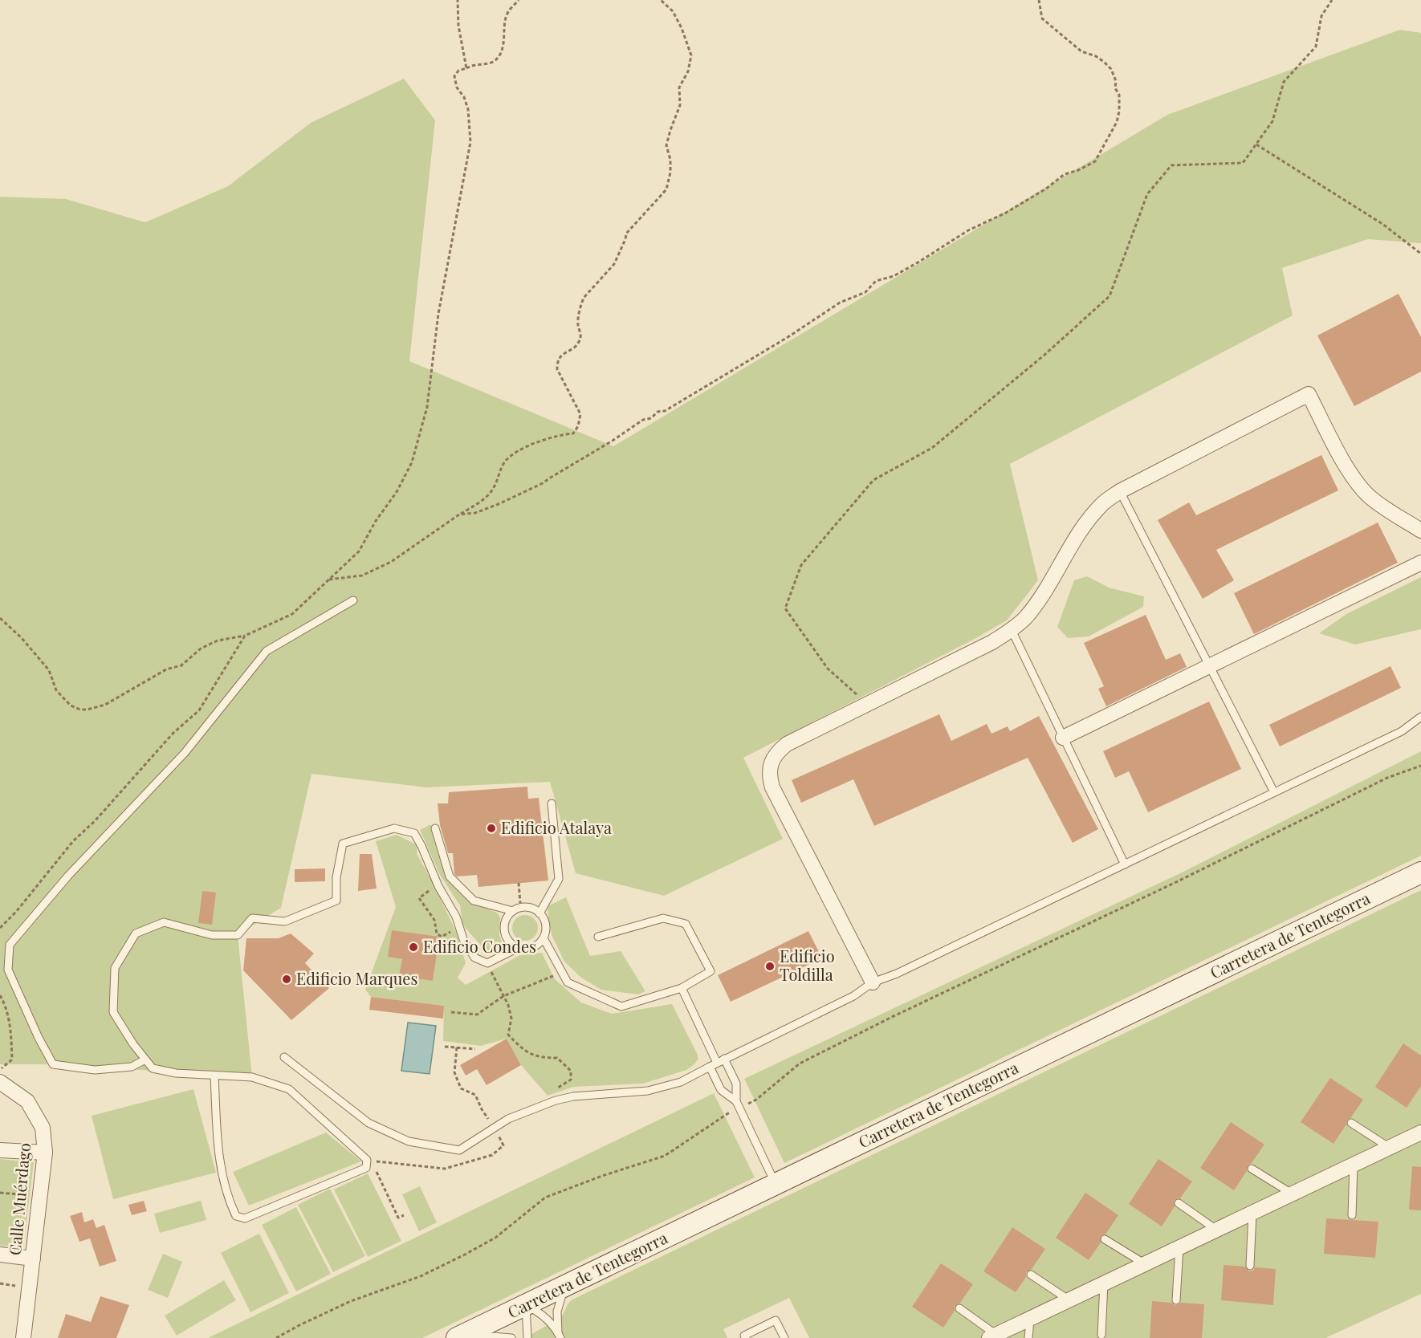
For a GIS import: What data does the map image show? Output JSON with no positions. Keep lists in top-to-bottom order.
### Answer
{
  "streets": {
    "main road": ["Carretera de Tentegorra"],
    "street": ["Calle Muérdago"]
  },
  "places": [
    "Edificio Atalaya",
    "Edificio Condes",
    "Edificio Toldilla",
    "Edificio Marques"
  ]
}
